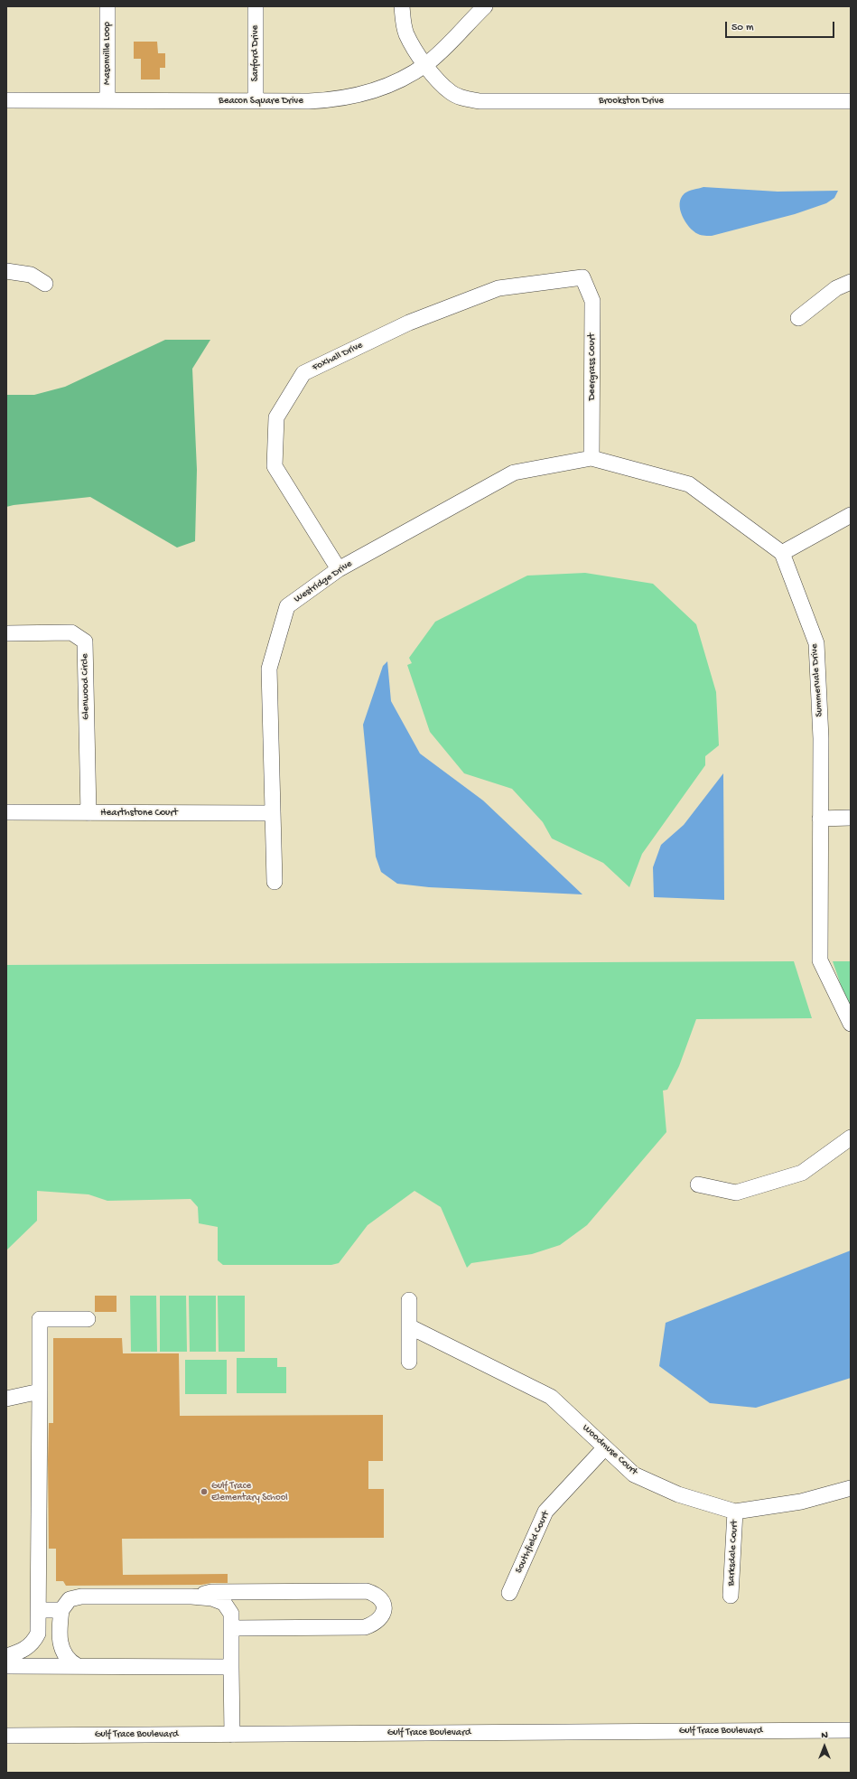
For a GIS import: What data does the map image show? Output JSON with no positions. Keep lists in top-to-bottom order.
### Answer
{
  "streets": {
    "street": [
      "Masonville Loop",
      "Sanford Drive",
      "Beacon Square Drive",
      "Brookston Drive",
      "Foxhall Drive",
      "Deergrass Court",
      "Westridge Drive",
      "Summervale Drive",
      "Glenwood Circle",
      "Hearthstone Court",
      "Woodmuse Court",
      "Southfield Court",
      "Barksdale Court",
      "Gulf Trace Boulevard"
    ]
  },
  "crossings": [
    ["Masonville Loop", "Beacon Square Drive"],
    ["Sanford Drive", "Beacon Square Drive"],
    ["Beacon Square Drive", "Brookston Drive"],
    ["Foxhall Drive", "Deergrass Court"],
    ["Foxhall Drive", "Westridge Drive"],
    ["Deergrass Court", "Westridge Drive"],
    ["Westridge Drive", "Hearthstone Court"],
    ["Glenwood Circle", "Hearthstone Court"],
    ["Woodmuse Court", "Southfield Court"],
    ["Woodmuse Court", "Barksdale Court"]
  ],
  "places": ["Gulf Trace Elementary School"],
  "scale_bar": "50 m",
  "north": "top"
}
